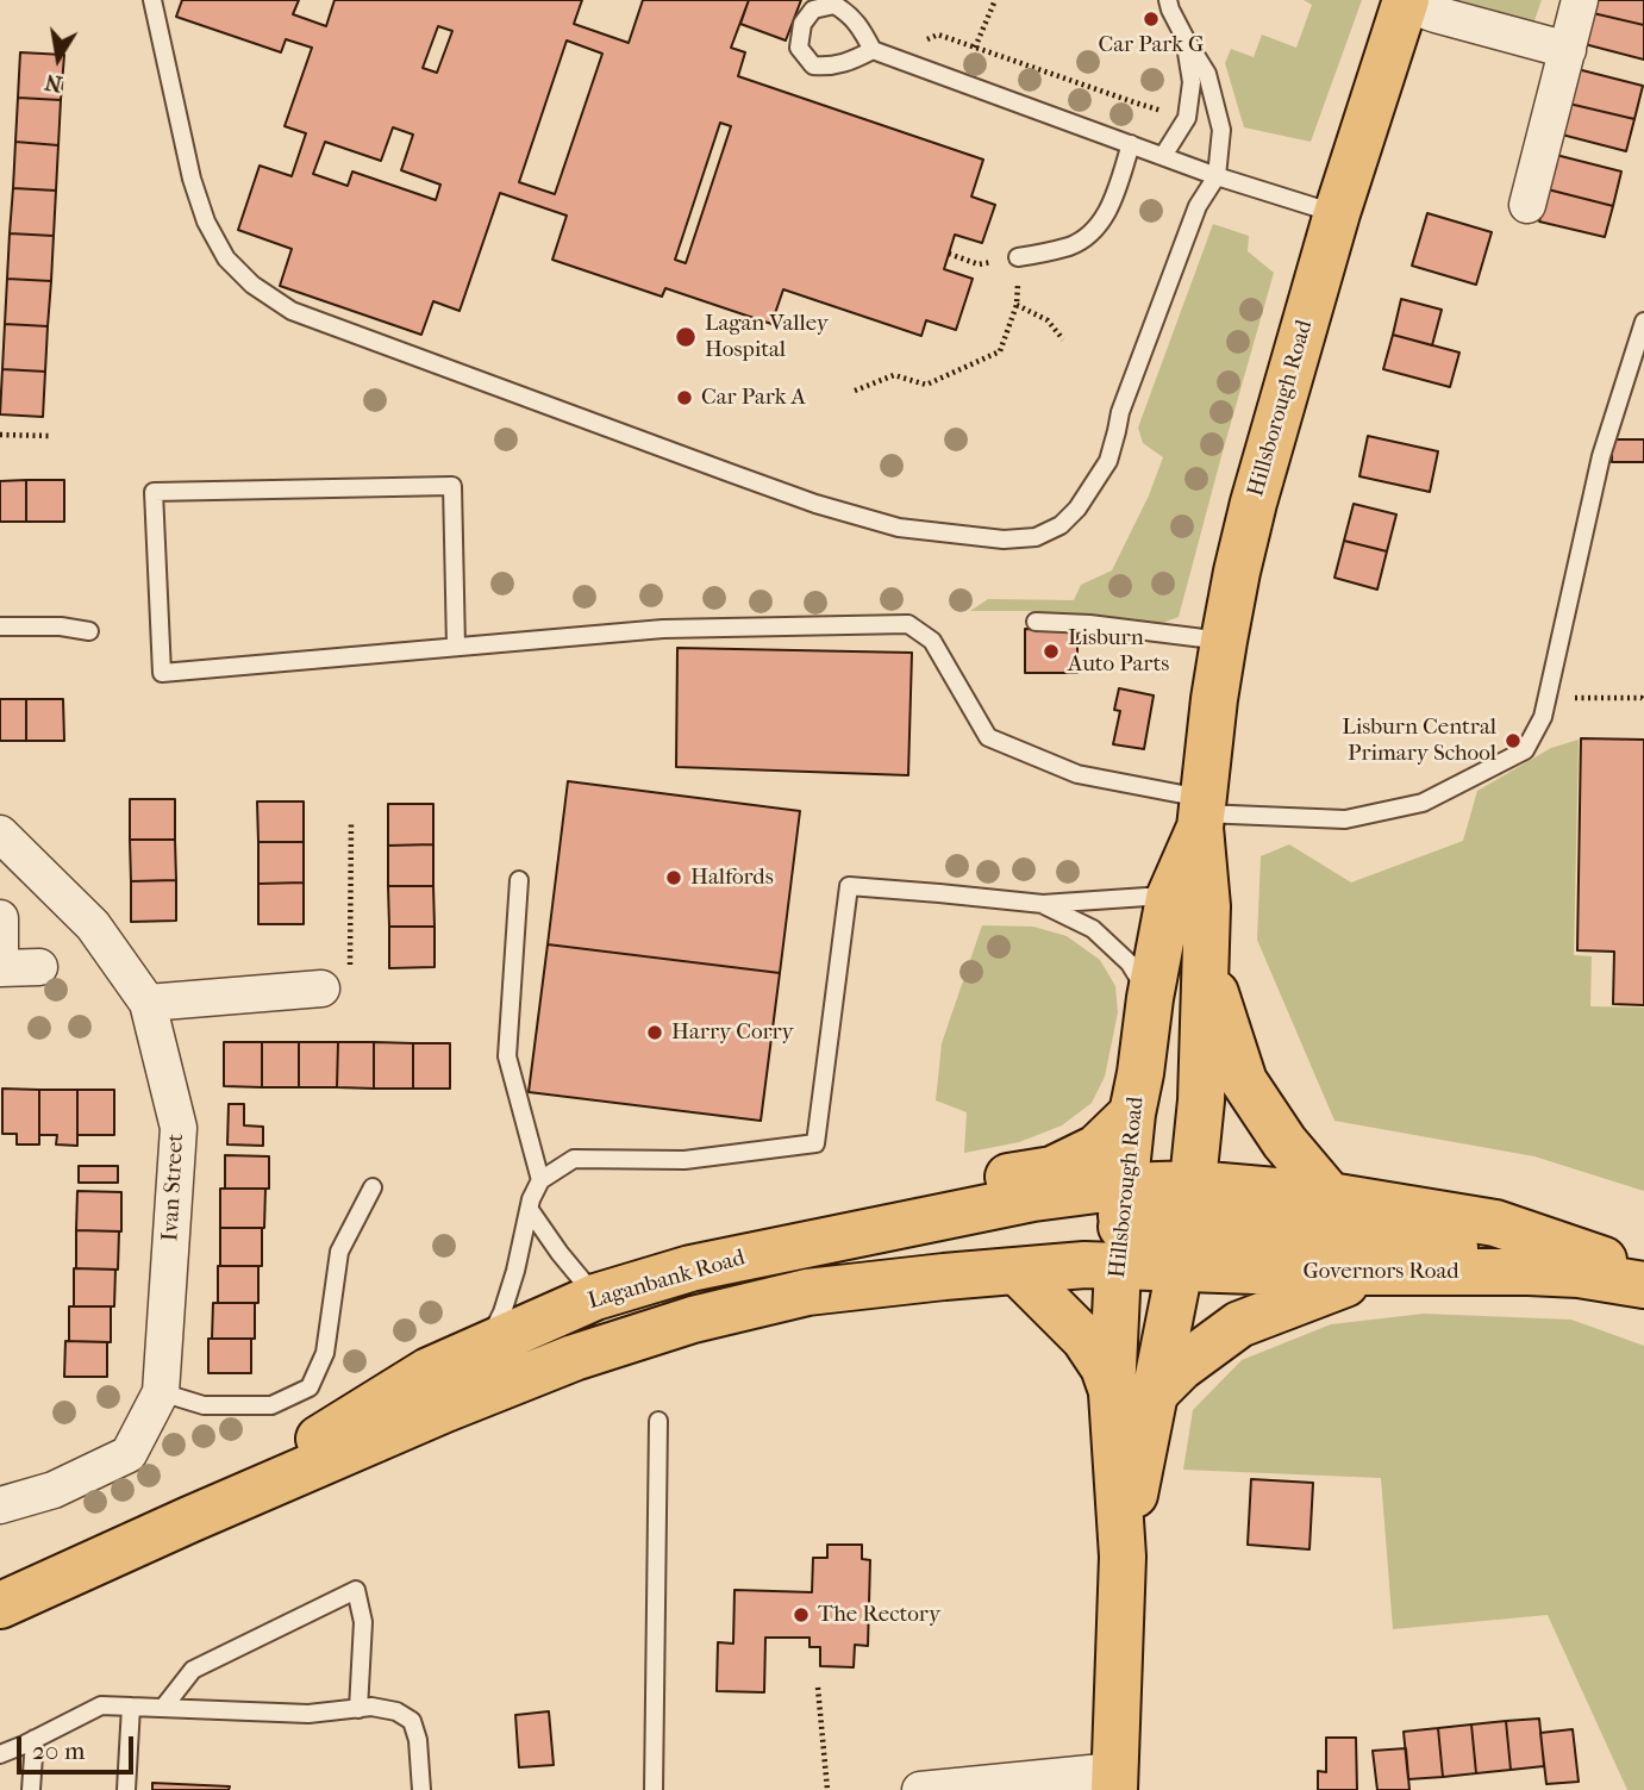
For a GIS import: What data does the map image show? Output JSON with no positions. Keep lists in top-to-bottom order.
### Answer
{
  "streets": {
    "main road": ["Hillsborough Road", "Governors Road", "Laganbank Road"],
    "street": ["Ivan Street"]
  },
  "crossings": [
    ["Hillsborough Road", "Governors Road"],
    ["Hillsborough Road", "Laganbank Road"]
  ],
  "places": [
    "Car Park G",
    "Lagan Valley Hospital",
    "Car Park A",
    "Lisburn Auto Parts",
    "Lisburn Central Primary School",
    "Halfords",
    "Harry Corry",
    "The Rectory"
  ],
  "scale_bar": "20 m",
  "north": "bottom"
}
